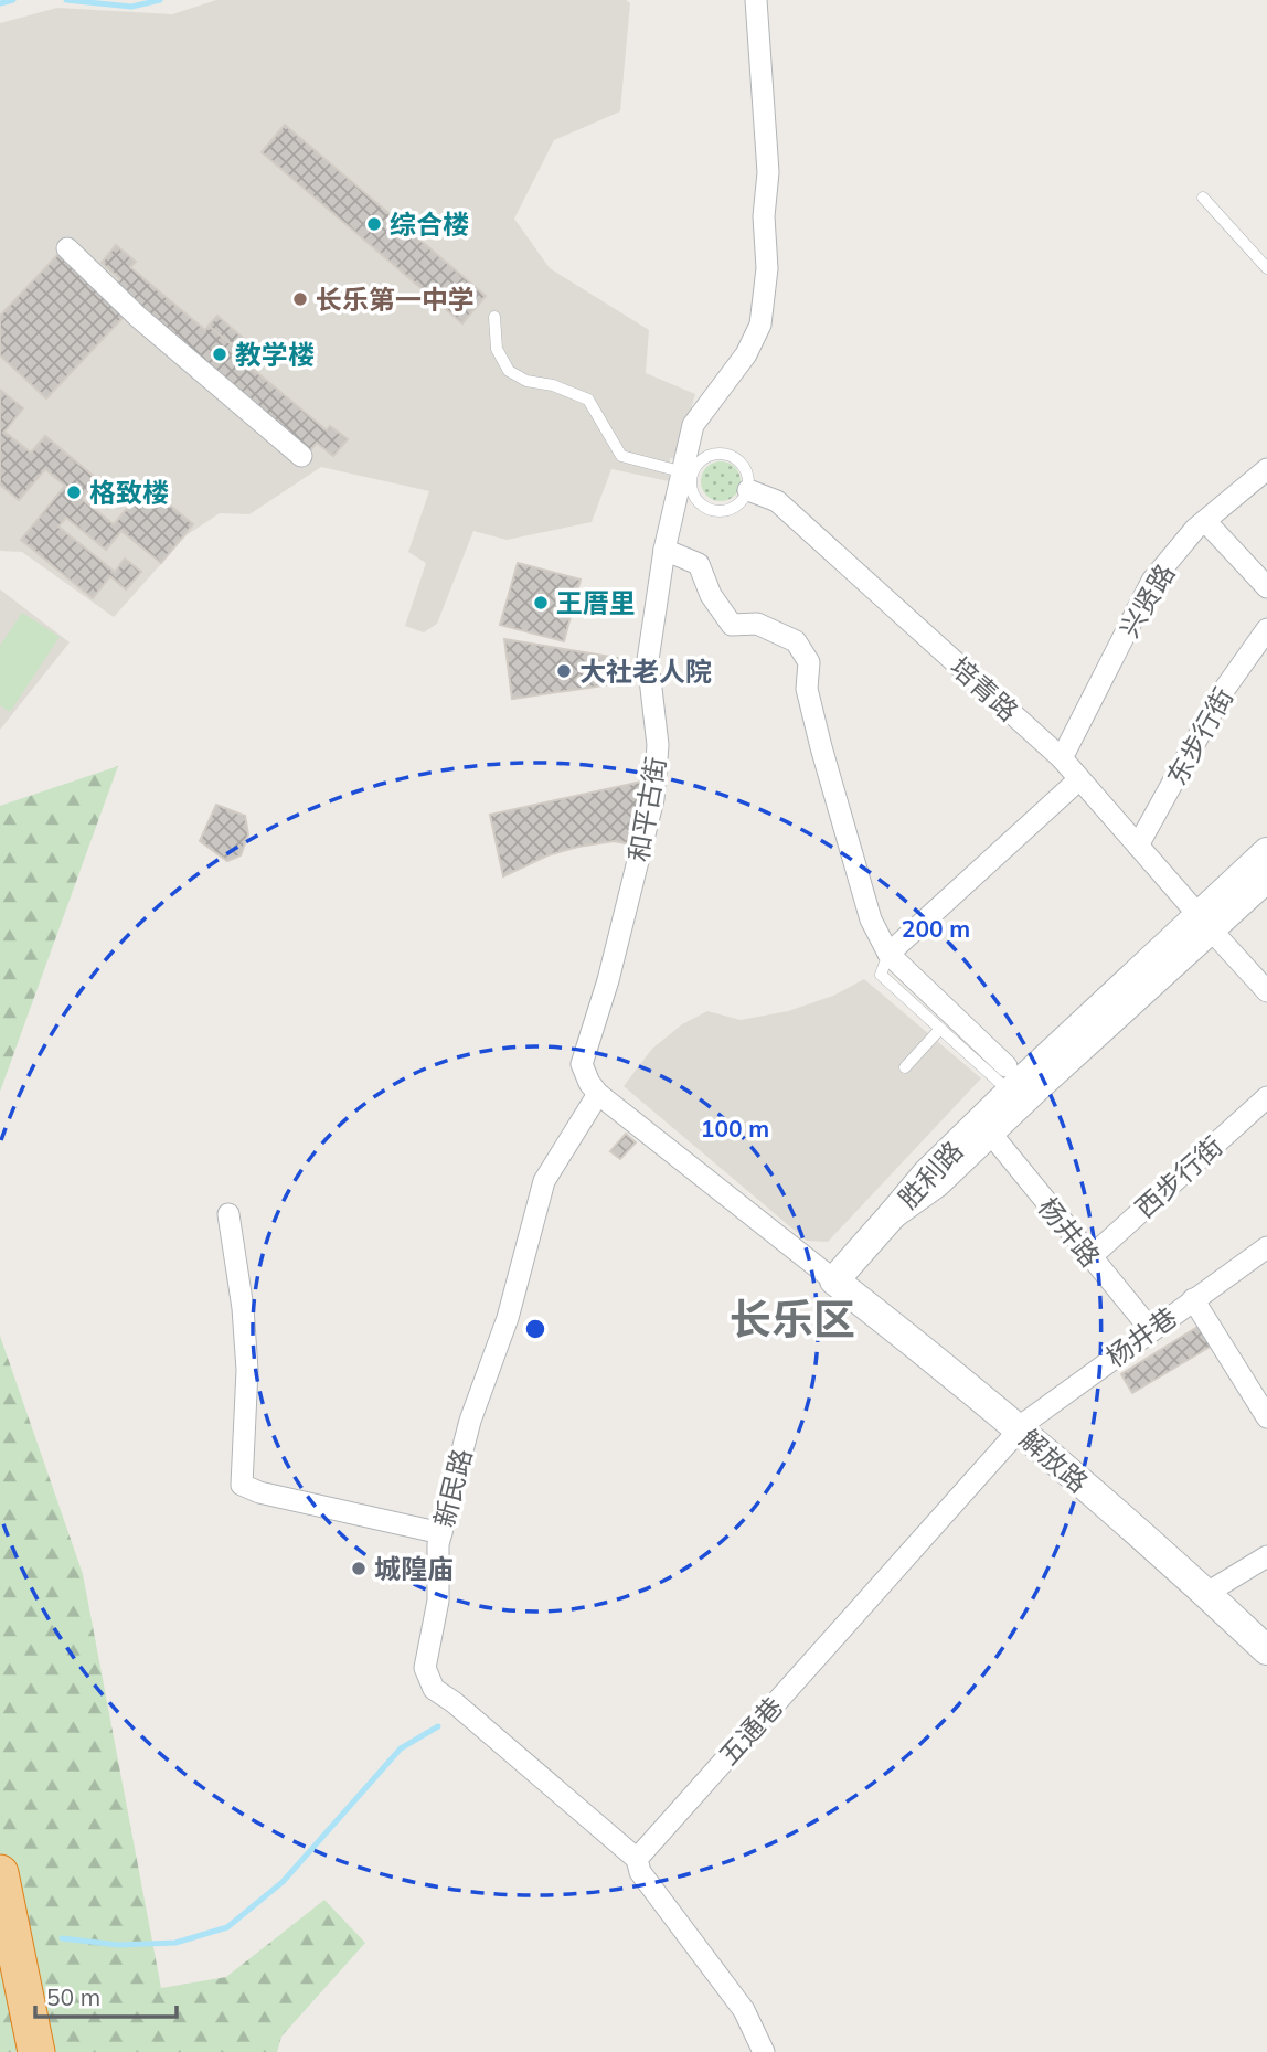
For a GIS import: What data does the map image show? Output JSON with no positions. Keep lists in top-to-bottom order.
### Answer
{
  "streets": {
    "main road": ["胜利路", "解放路"],
    "street": [
      "兴贤路",
      "培青路",
      "东步行街",
      "和平古街",
      "西步行街",
      "杨井路",
      "杨井巷",
      "新民路",
      "五通巷"
    ]
  },
  "crossings": [
    ["兴贤路", "培青路"],
    ["培青路", "东步行街"],
    ["培青路", "和平古街"],
    ["培青路", "胜利路"],
    ["和平古街", "新民路"],
    ["胜利路", "杨井路"],
    ["西步行街", "杨井路"],
    ["杨井路", "杨井巷"],
    ["杨井巷", "解放路"],
    ["杨井巷", "五通巷"],
    ["解放路", "五通巷"],
    ["新民路", "五通巷"]
  ],
  "districts": ["长乐区"],
  "places": [
    "综合楼",
    "长乐第一中学",
    "教学楼",
    "格致楼",
    "王厝里",
    "大社老人院",
    "城隍庙"
  ],
  "scale_bar": "50 m",
  "rings": ["200 m", "100 m"]
}
